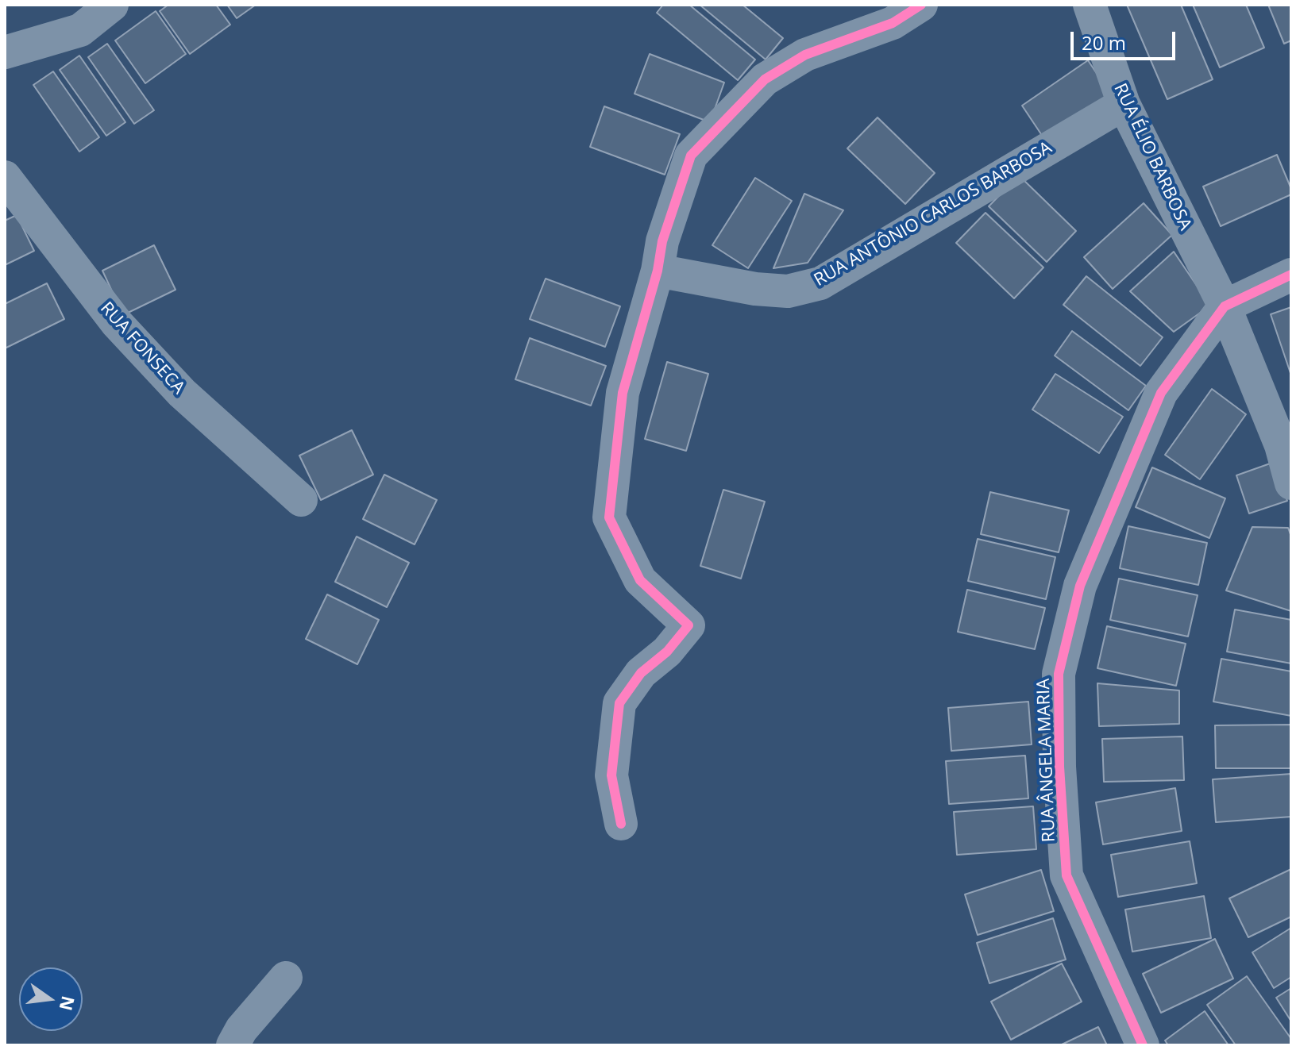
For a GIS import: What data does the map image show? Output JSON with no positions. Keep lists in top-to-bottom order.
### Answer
{
  "streets": {
    "street": [
      "RUA ÉLIO BARBOSA",
      "RUA ANTÔNIO CARLOS BARBOSA",
      "RUA FONSECA",
      "RUA ÂNGELA MARIA"
    ]
  },
  "crossings": [
    ["RUA ÉLIO BARBOSA", "RUA ANTÔNIO CARLOS BARBOSA"],
    ["RUA ÉLIO BARBOSA", "RUA ÂNGELA MARIA"]
  ],
  "scale_bar": "20 m",
  "north": "right"
}
